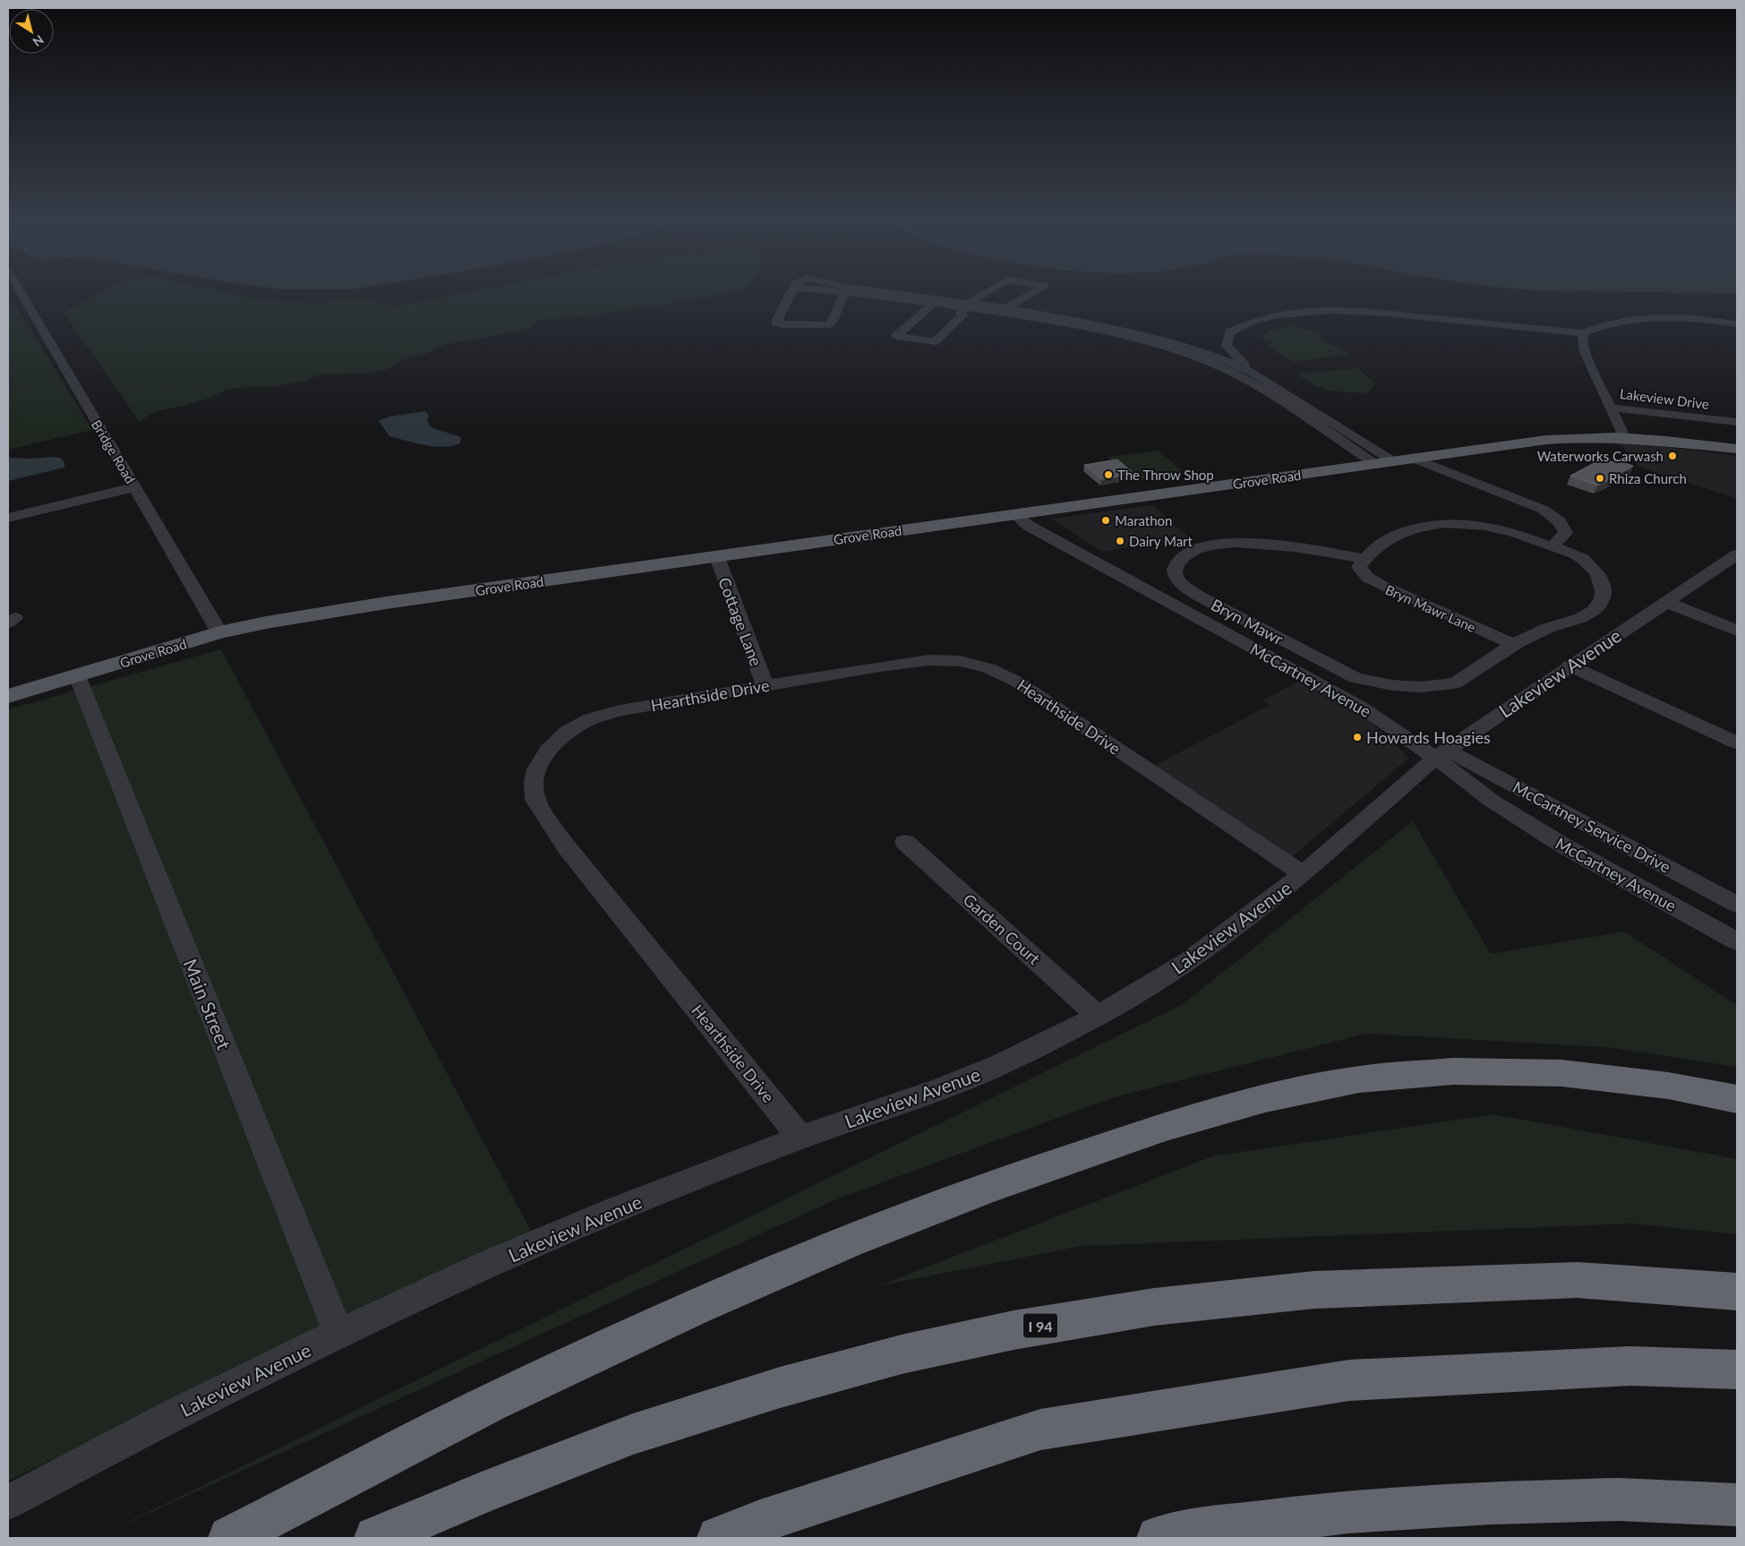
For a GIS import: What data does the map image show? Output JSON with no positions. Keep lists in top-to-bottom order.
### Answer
{
  "streets": {
    "highway": ["I 94"],
    "main road": ["Grove Road"],
    "street": [
      "Lakeview Drive",
      "Bridge Road",
      "Bryn Mawr Lane",
      "Cottage Lane",
      "Bryn Mawr",
      "Lakeview Avenue",
      "McCartney Avenue",
      "Hearthside Drive",
      "McCartney Service Drive",
      "Garden Court",
      "Main Street"
    ]
  },
  "crossings": [
    ["Bridge Road", "Grove Road"],
    ["Grove Road", "Cottage Lane"],
    ["Grove Road", "McCartney Avenue"],
    ["Grove Road", "Main Street"],
    ["Bryn Mawr Lane", "Bryn Mawr"],
    ["Cottage Lane", "Hearthside Drive"],
    ["Lakeview Avenue", "McCartney Avenue"],
    ["Lakeview Avenue", "Hearthside Drive"],
    ["Lakeview Avenue", "McCartney Service Drive"],
    ["Lakeview Avenue", "Garden Court"],
    ["Lakeview Avenue", "Main Street"],
    ["McCartney Avenue", "McCartney Service Drive"]
  ],
  "places": [
    "Waterworks Carwash",
    "The Throw Shop",
    "Rhiza Church",
    "Marathon",
    "Dairy Mart",
    "Howards Hoagies"
  ],
  "north": "bottom right"
}
